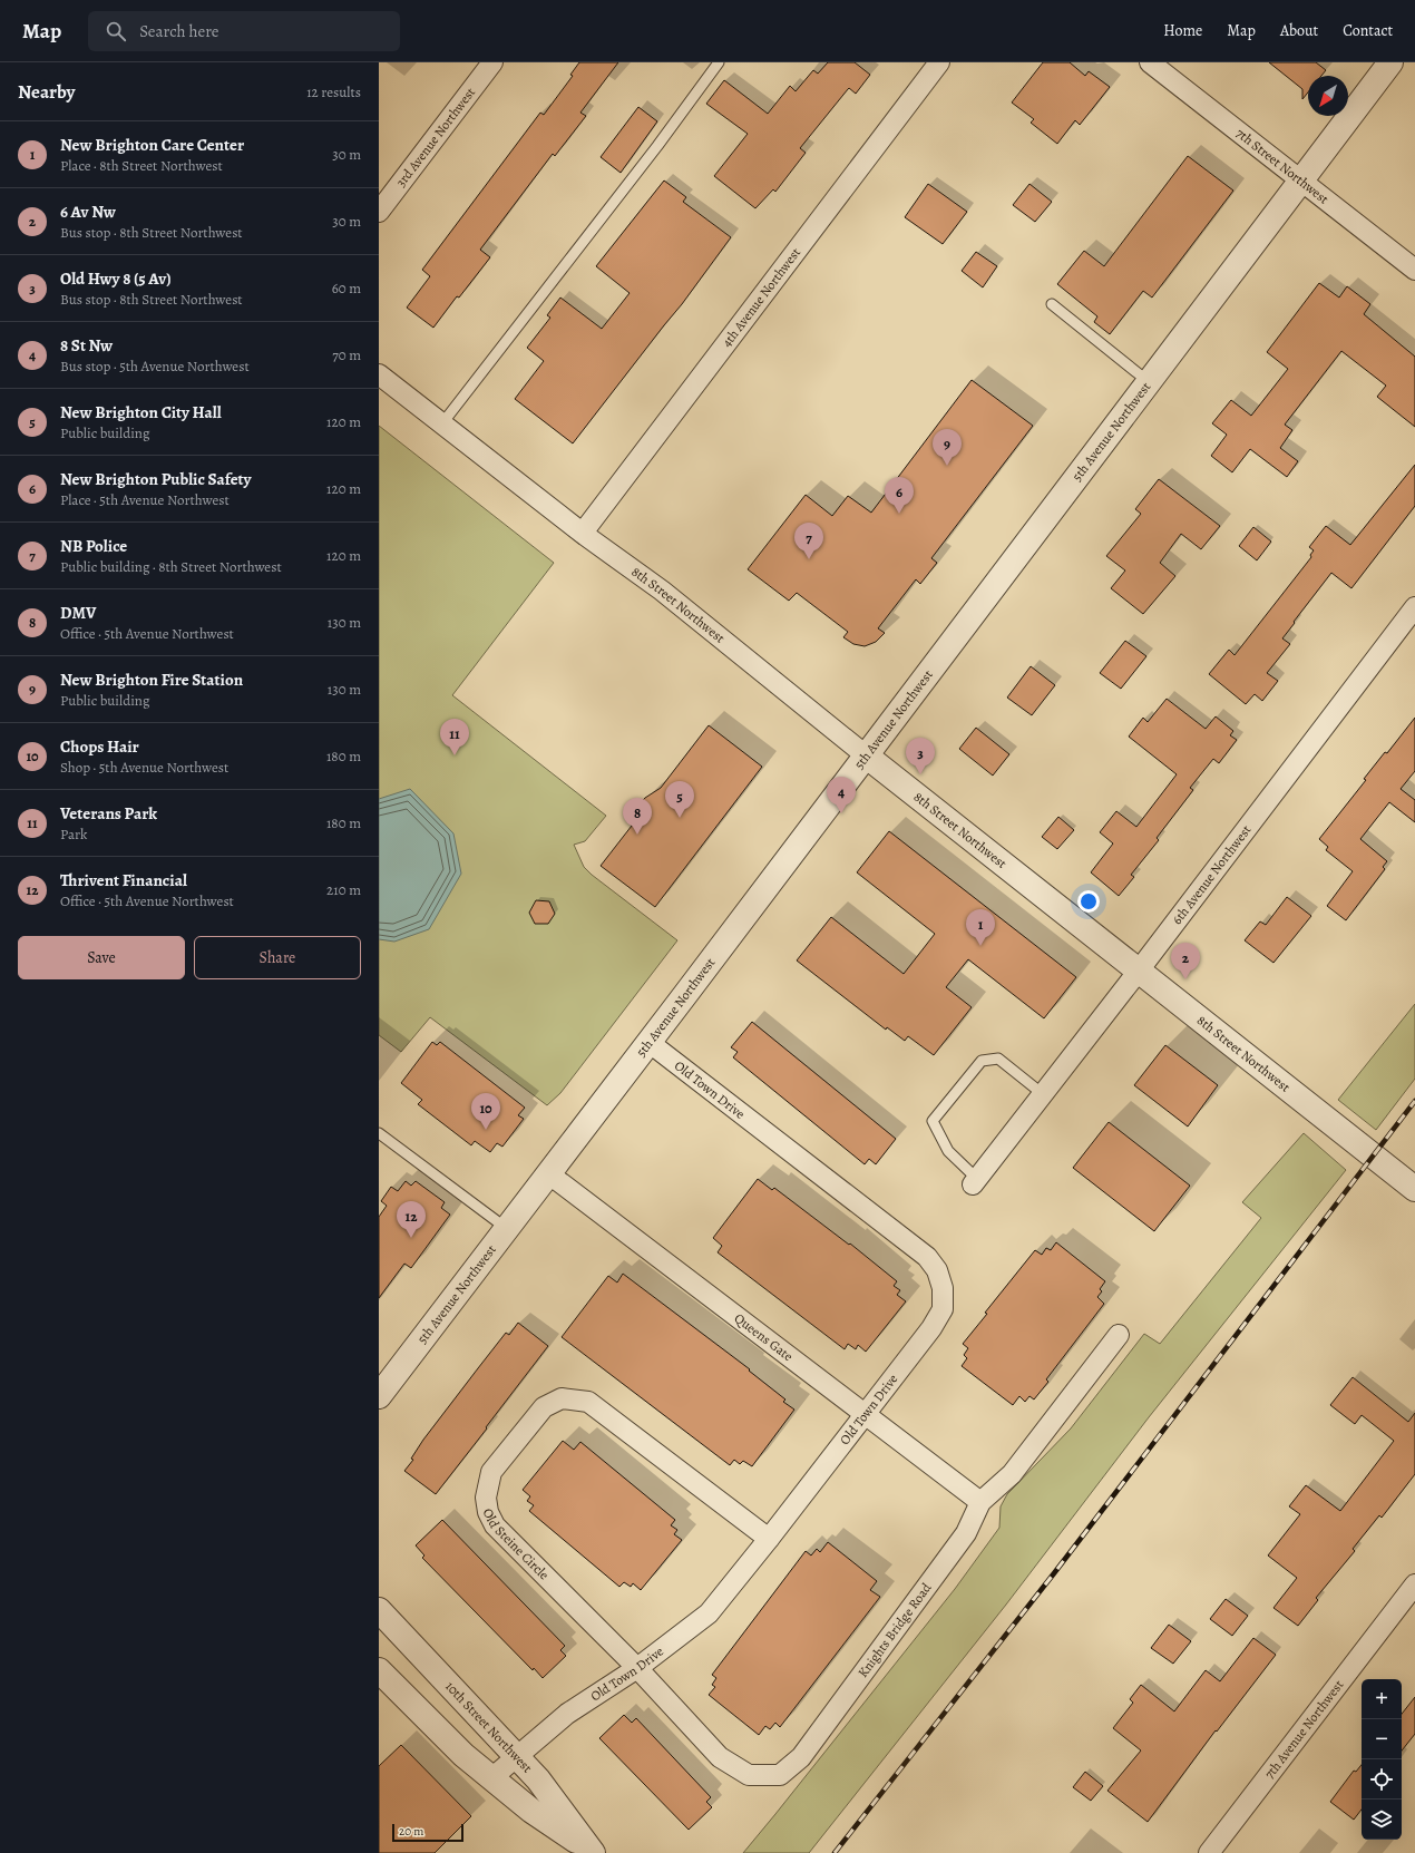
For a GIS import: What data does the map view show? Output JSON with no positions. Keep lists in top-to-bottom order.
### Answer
{
  "streets": {
    "street": [
      "3rd Avenue Northwest",
      "7th Street Northwest",
      "4th Avenue Northwest",
      "5th Avenue Northwest",
      "8th Street Northwest",
      "6th Avenue Northwest",
      "Old Town Drive",
      "Queens Gate",
      "Old Steine Circle",
      "Knights Bridge Road",
      "10th Street Northwest",
      "7th Avenue Northwest"
    ]
  },
  "crossings": [
    ["7th Street Northwest", "5th Avenue Northwest"],
    ["4th Avenue Northwest", "8th Street Northwest"],
    ["5th Avenue Northwest", "8th Street Northwest"],
    ["5th Avenue Northwest", "Old Town Drive"],
    ["5th Avenue Northwest", "Queens Gate"],
    ["8th Street Northwest", "6th Avenue Northwest"],
    ["Old Town Drive", "Queens Gate"],
    ["Old Town Drive", "Old Steine Circle"],
    ["Old Town Drive", "Knights Bridge Road"],
    ["Old Town Drive", "10th Street Northwest"],
    ["Queens Gate", "Knights Bridge Road"],
    ["Old Steine Circle", "Knights Bridge Road"]
  ],
  "scale_bar": "20 m",
  "north": "bottom left",
  "page": {
    "header": "Map",
    "search": "Search here",
    "nav": [
      "Home",
      "Map",
      "About",
      "Contact"
    ],
    "heading": ["Nearby", "12 results"],
    "list": [
      {
        "mark": "1",
        "name": "New Brighton Care Center",
        "note": "Place · 8th Street Northwest",
        "value": "30 m"
      },
      {
        "mark": "2",
        "name": "6 Av Nw",
        "note": "Bus stop · 8th Street Northwest",
        "value": "30 m"
      },
      {
        "mark": "3",
        "name": "Old Hwy 8 (5 Av)",
        "note": "Bus stop · 8th Street Northwest",
        "value": "60 m"
      },
      {
        "mark": "4",
        "name": "8 St Nw",
        "note": "Bus stop · 5th Avenue Northwest",
        "value": "70 m"
      },
      {
        "mark": "5",
        "name": "New Brighton City Hall",
        "note": "Public building",
        "value": "120 m"
      },
      {
        "mark": "6",
        "name": "New Brighton Public Safety",
        "note": "Place · 5th Avenue Northwest",
        "value": "120 m"
      },
      {
        "mark": "7",
        "name": "NB Police",
        "note": "Public building · 8th Street Northwest",
        "value": "120 m"
      },
      {
        "mark": "8",
        "name": "DMV",
        "note": "Office · 5th Avenue Northwest",
        "value": "130 m"
      },
      {
        "mark": "9",
        "name": "New Brighton Fire Station",
        "note": "Public building",
        "value": "130 m"
      },
      {
        "mark": "10",
        "name": "Chops Hair",
        "note": "Shop · 5th Avenue Northwest",
        "value": "180 m"
      },
      {
        "mark": "11",
        "name": "Veterans Park",
        "note": "Park",
        "value": "180 m"
      },
      {
        "mark": "12",
        "name": "Thrivent Financial",
        "note": "Office · 5th Avenue Northwest",
        "value": "210 m"
      }
    ],
    "pins": [
      "9",
      "6",
      "7",
      "11",
      "3",
      "4",
      "5",
      "8",
      "1",
      "2",
      "10",
      "12"
    ],
    "buttons": ["Save", "Share"],
    "map_buttons": ["+", "−"],
    "scale": "20 m"
  }
}
